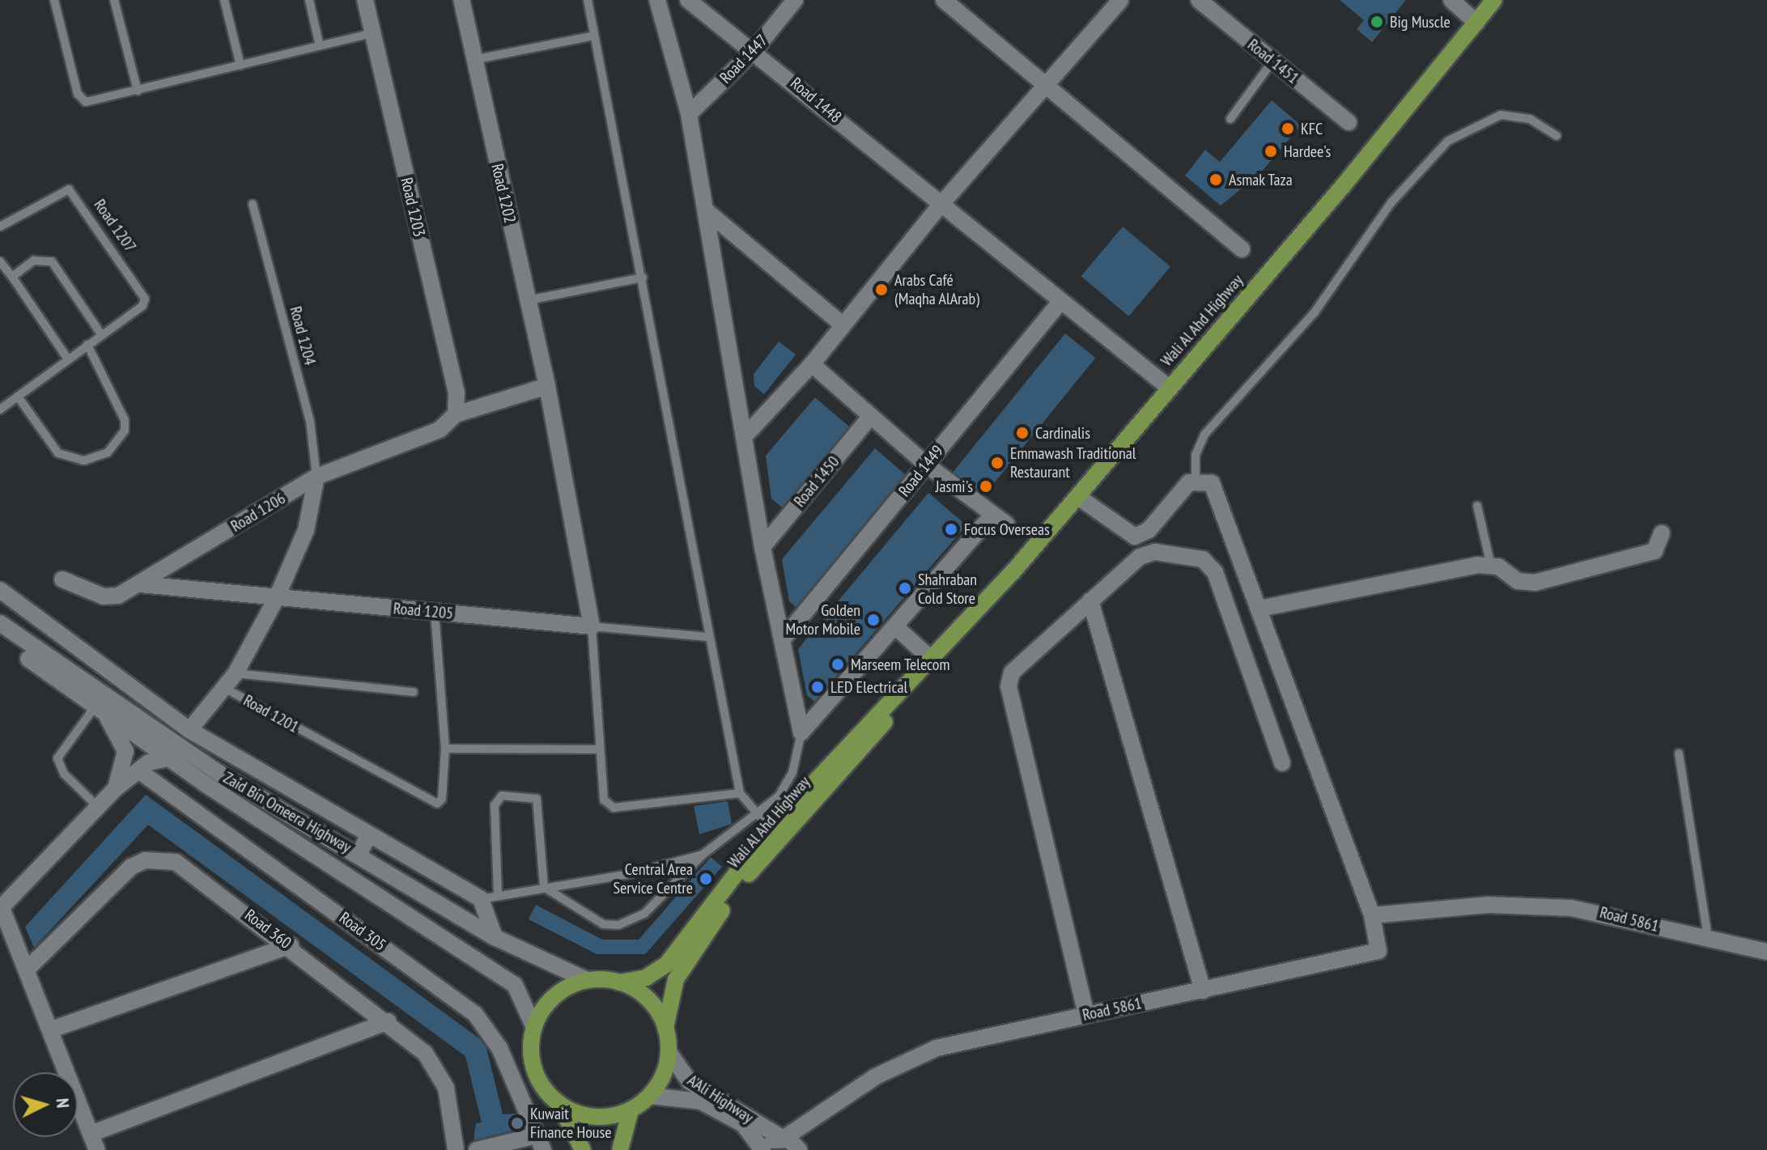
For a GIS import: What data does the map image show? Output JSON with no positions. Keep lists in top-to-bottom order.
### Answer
{
  "streets": {
    "main road": ["Wali Al Ahd Highway"],
    "street": [
      "Road 1447",
      "Road 1451",
      "Road 1448",
      "Road 1202",
      "Road 1203",
      "Road 1449",
      "Road 1450",
      "Road 1206",
      "Road 1205",
      "Road 1201",
      "Zaid Bin Omeera Highway",
      "Road 5861",
      "Road 360",
      "Road 305",
      "A'Ali Highway"
    ],
    "lane": ["Road 1207", "Road 1204"]
  },
  "crossings": [
    ["Road 1447", "Road 1448"],
    ["Road 1448", "Wali Al Ahd Highway"],
    ["Road 1448", "Road 1449"],
    ["Road 1202", "Road 1206"],
    ["Road 1202", "Road 1205"],
    ["Road 1203", "Road 1206"],
    ["Wali Al Ahd Highway", "Zaid Bin Omeera Highway"],
    ["Wali Al Ahd Highway", "A'Ali Highway"],
    ["Road 1204", "Road 1206"],
    ["Road 1204", "Road 1201"],
    ["Road 1206", "Road 1205"],
    ["Road 1206", "Road 1201"],
    ["Road 1205", "Road 1201"],
    ["Zaid Bin Omeera Highway", "A'Ali Highway"],
    ["Road 5861", "A'Ali Highway"]
  ],
  "places": [
    "Big Muscle",
    "KFC",
    "Hardee's",
    "Asmak Taza",
    "Arabs Café (Maqha AlArab)",
    "Cardinalis",
    "Emmawash Traditional Restaurant",
    "Jasmi's",
    "Focus Overseas",
    "Shahraban Cold Store",
    "Golden Motor Mobile",
    "Marseem Telecom",
    "LED Electrical",
    "Central Area Service Centre",
    "Kuwait Finance House"
  ],
  "north": "right"
}
